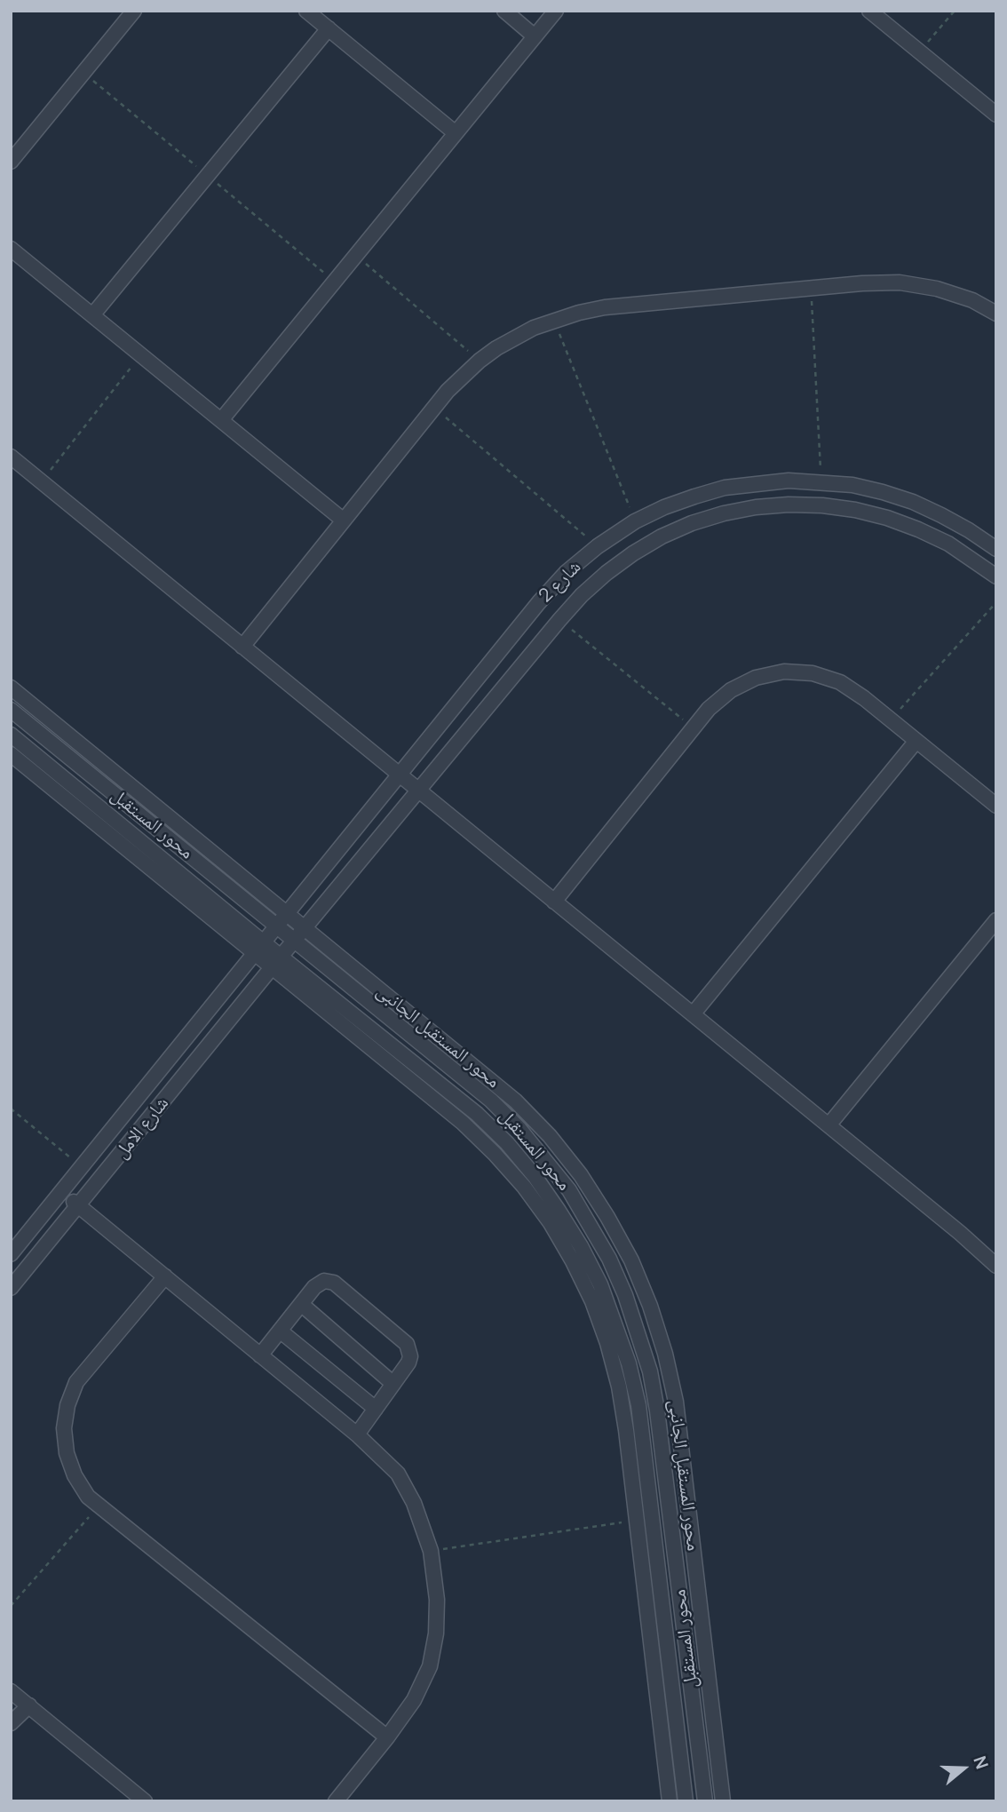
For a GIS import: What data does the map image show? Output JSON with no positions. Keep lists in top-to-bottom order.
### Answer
{
  "streets": {
    "street": [
      "شارع 2",
      "محور المستقبل",
      "محور المستقبل الجانبى",
      "شارع الامل"
    ]
  },
  "crossings": [
    ["شارع 2", "محور المستقبل"],
    ["شارع 2", "محور المستقبل الجانبى"],
    ["شارع 2", "شارع الامل"],
    ["محور المستقبل", "شارع الامل"]
  ],
  "north": "right"
}
